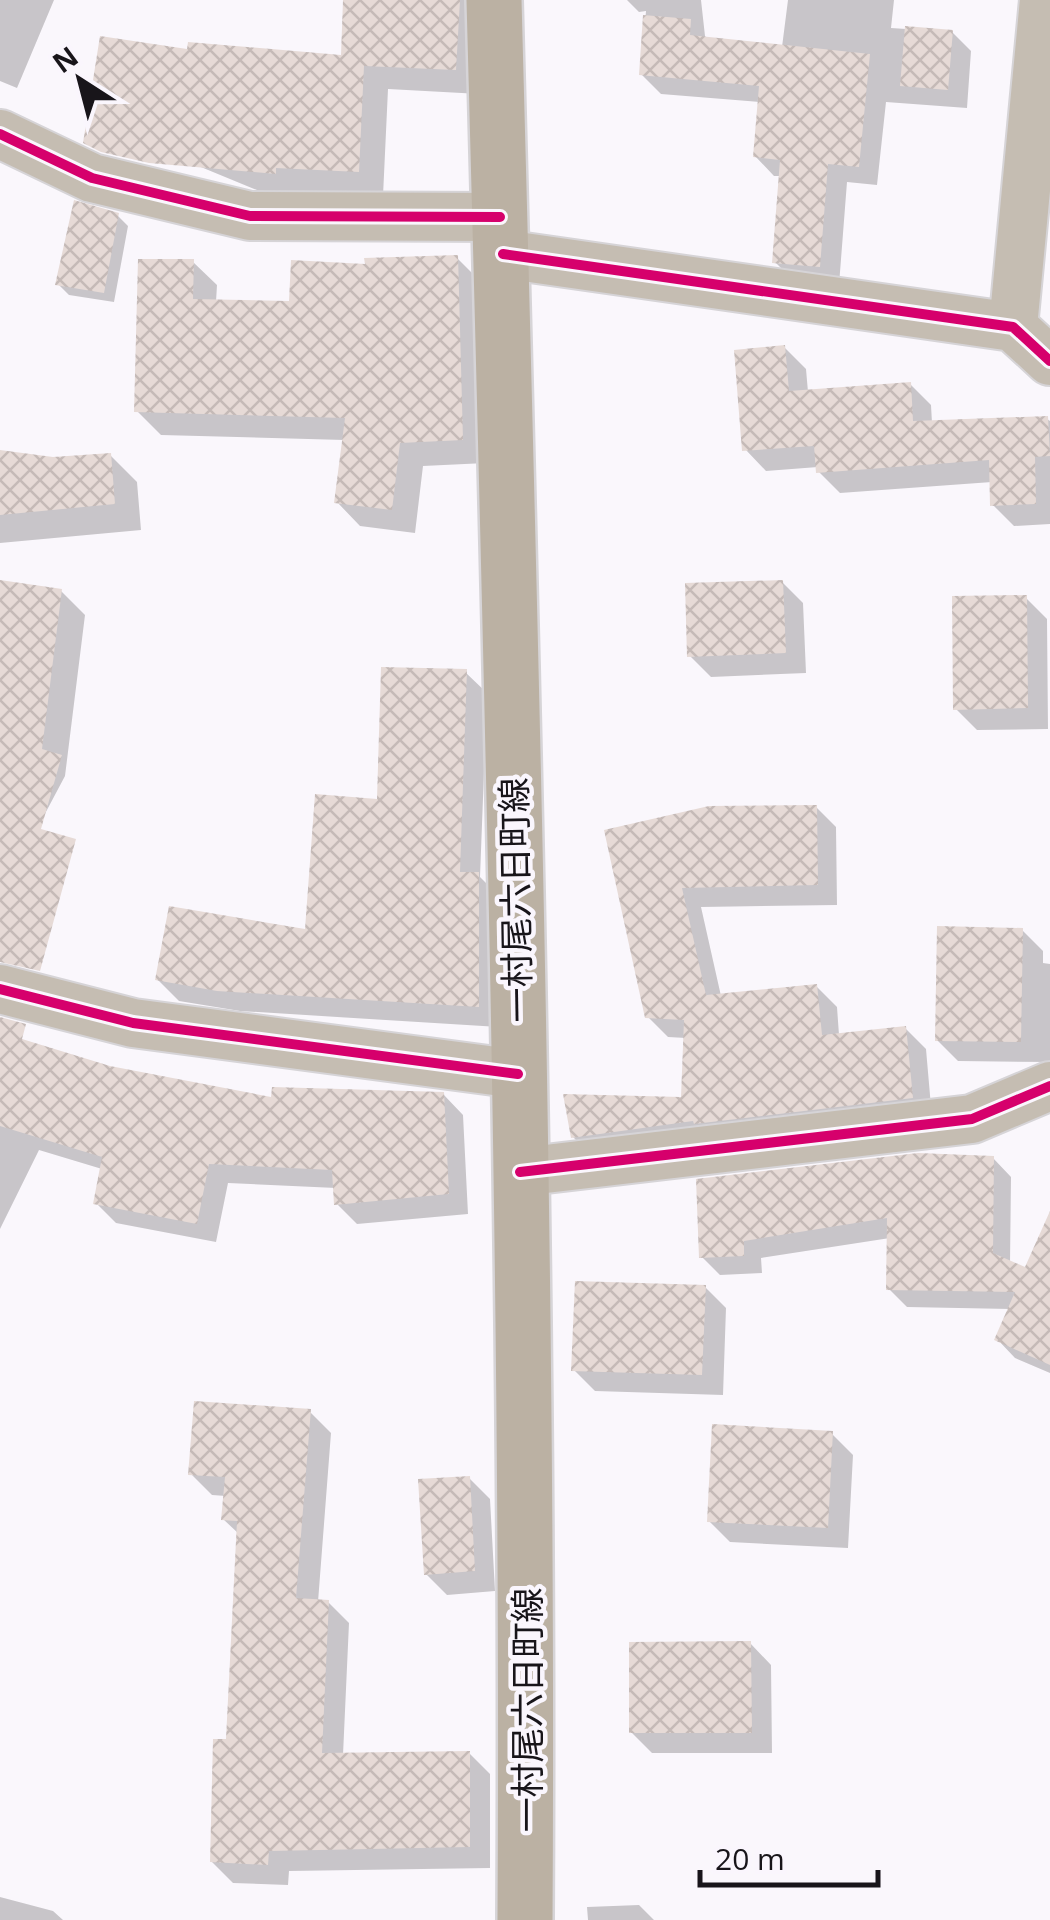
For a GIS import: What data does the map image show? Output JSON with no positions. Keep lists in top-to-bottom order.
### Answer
{
  "streets": {
    "main road": ["一村尾六日町線"]
  },
  "scale_bar": "20 m",
  "north": "top left"
}
